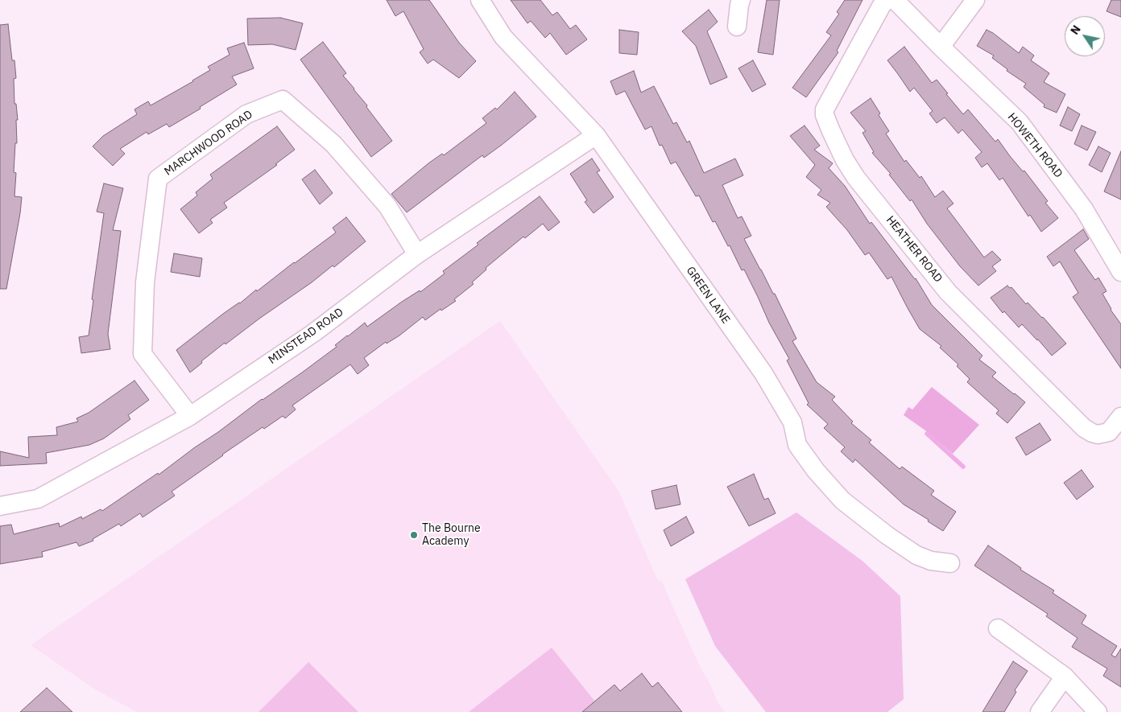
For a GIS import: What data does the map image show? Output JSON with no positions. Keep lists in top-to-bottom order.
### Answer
{
  "streets": {
    "street": [
      "MARCHWOOD ROAD",
      "HOWETH ROAD",
      "HEATHER ROAD",
      "GREEN LANE",
      "MINSTEAD ROAD"
    ]
  },
  "crossings": [
    ["MARCHWOOD ROAD", "MINSTEAD ROAD"],
    ["GREEN LANE", "MINSTEAD ROAD"]
  ],
  "places": ["The Bourne Academy"],
  "north": "top left"
}
